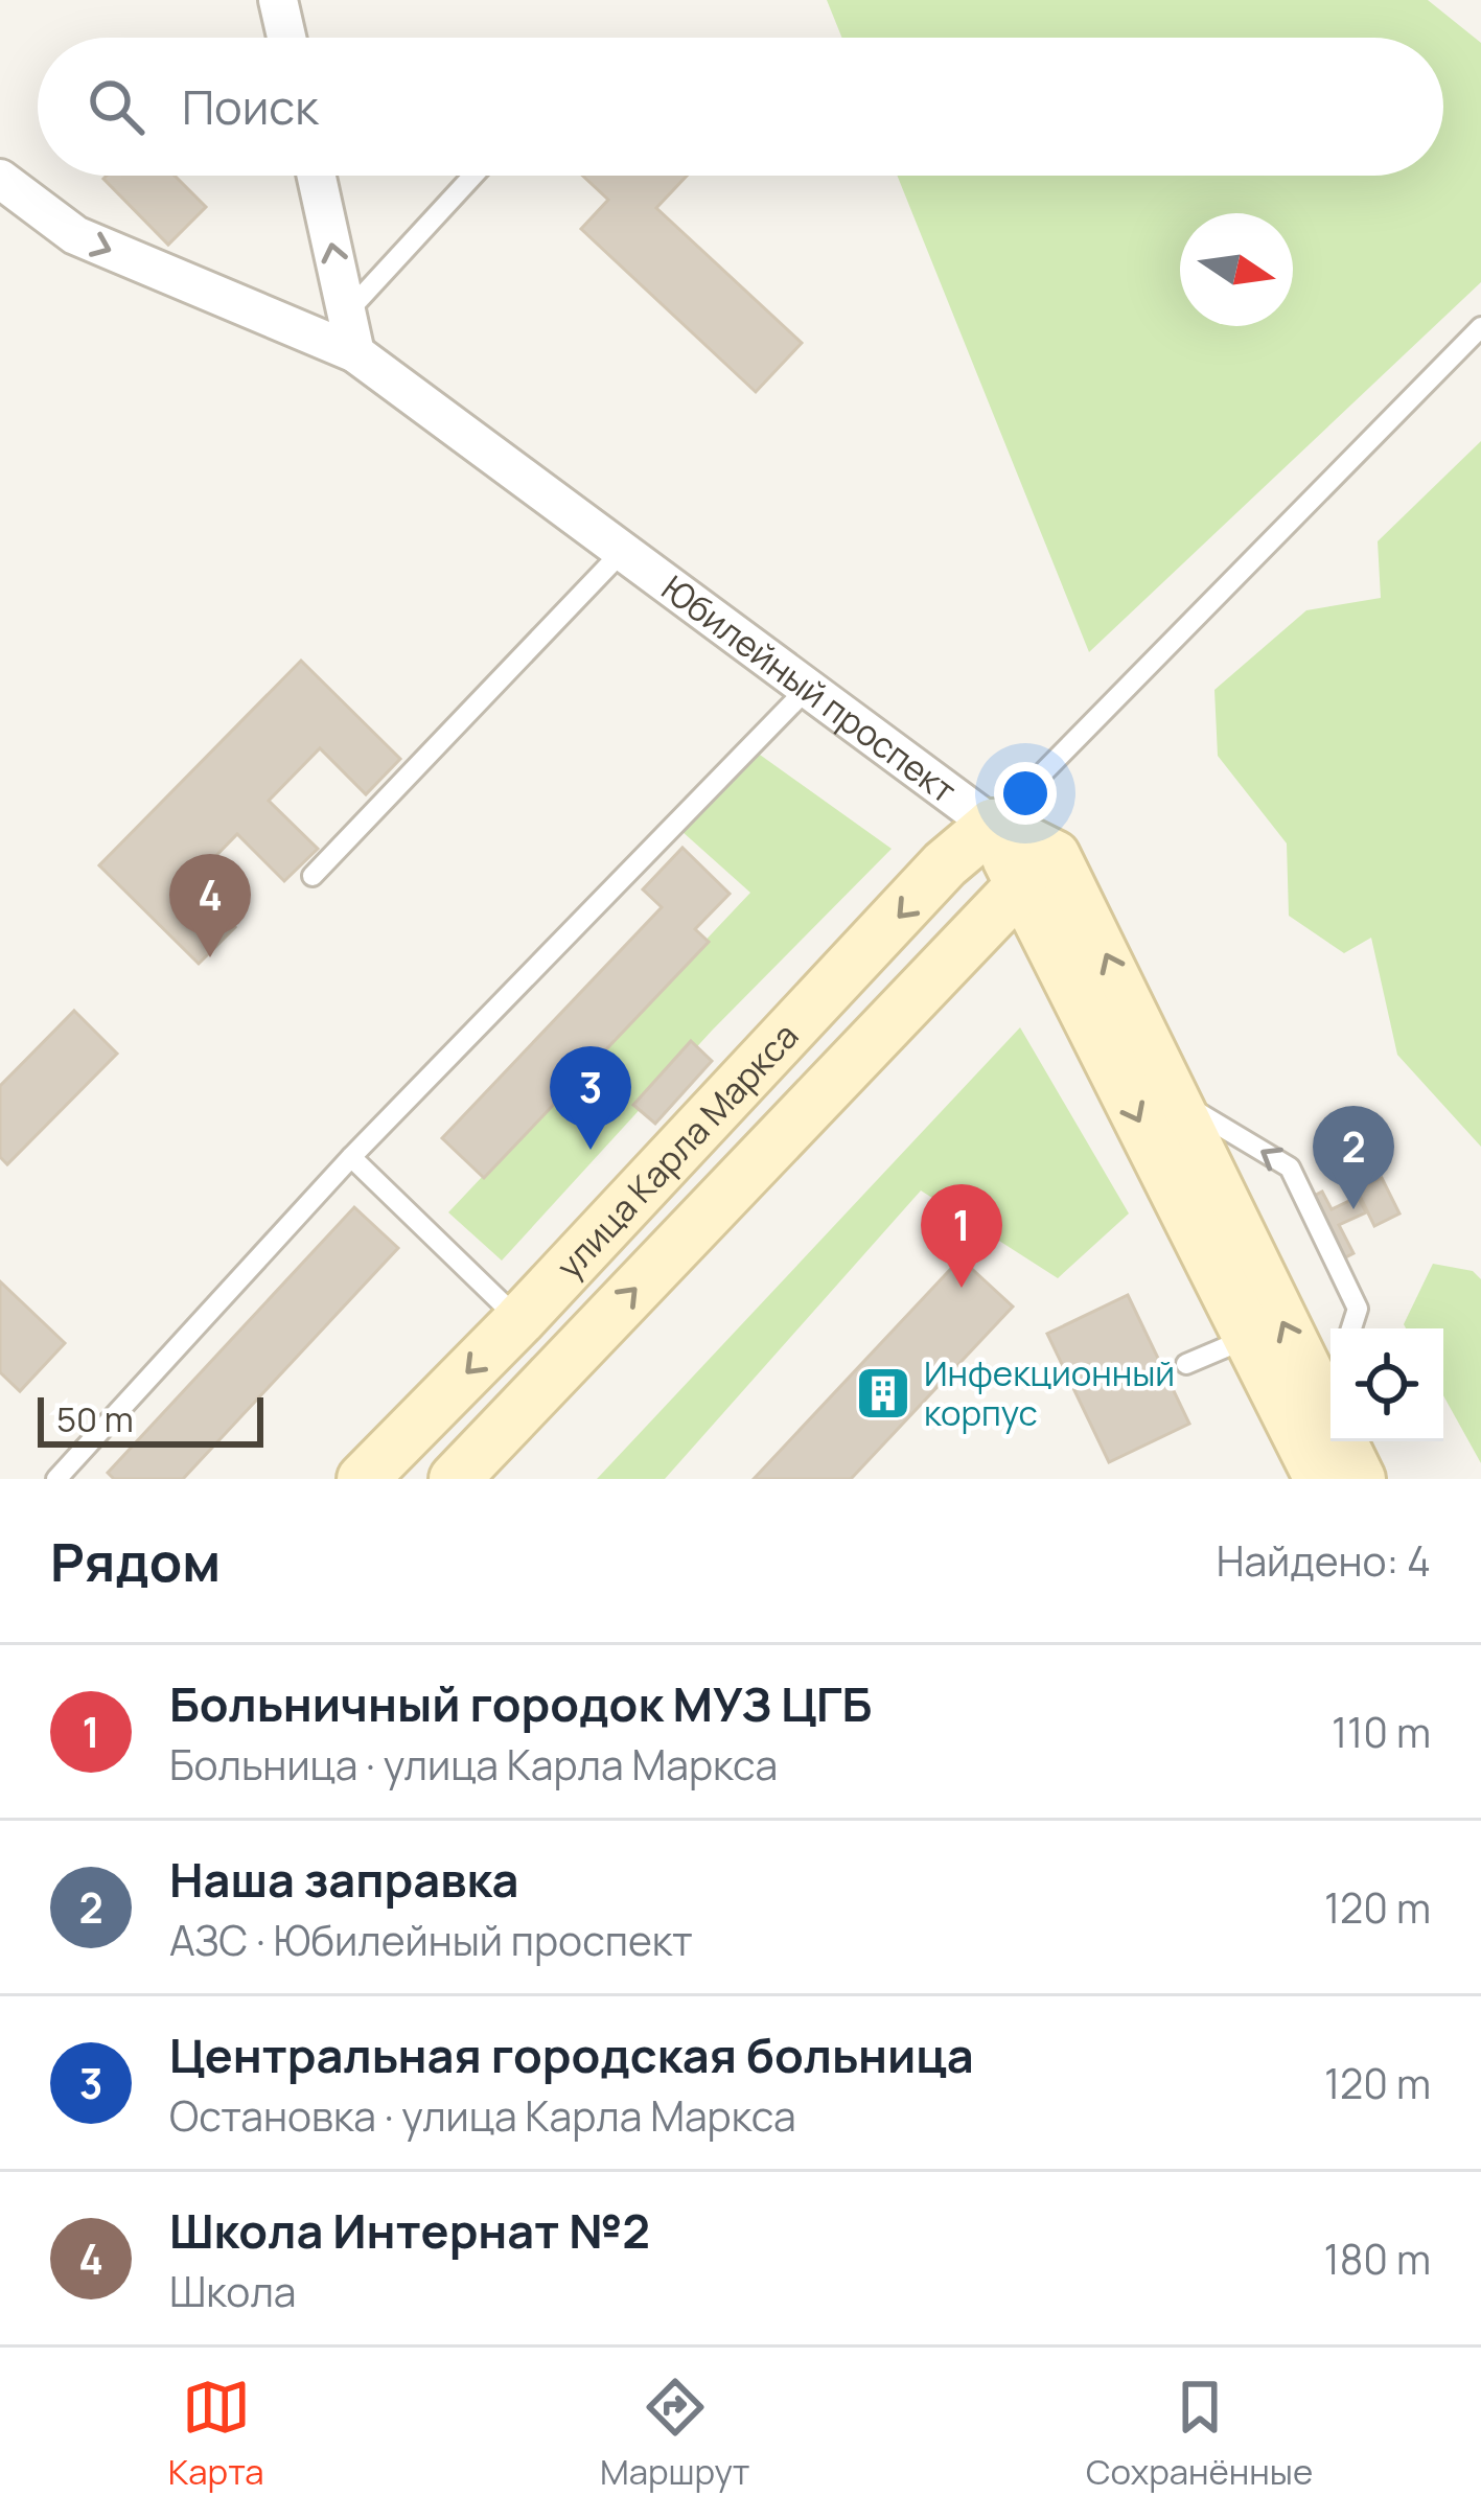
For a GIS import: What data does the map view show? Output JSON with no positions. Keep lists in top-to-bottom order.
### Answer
{
  "streets": {
    "main road": ["Юбилейный проспект", "улица Карла Маркса"]
  },
  "crossings": [
    ["Юбилейный проспект", "улица Карла Маркса"]
  ],
  "places": {
    "building": ["Инфекционный корпус"]
  },
  "scale_bar": "50 m",
  "north": "right",
  "page": {
    "search": "Поиск",
    "pins": [
      "4",
      "3",
      "2",
      "1"
    ],
    "scale": "50 m",
    "heading": ["Рядом", "Найдено: 4"],
    "list": [
      {
        "mark": "1",
        "name": "Больничный городок МУЗ ЦГБ",
        "note": "Больница · улица Карла Маркса",
        "value": "110 m"
      },
      {
        "mark": "2",
        "name": "Наша заправка",
        "note": "АЗС · Юбилейный проспект",
        "value": "120 m"
      },
      {
        "mark": "3",
        "name": "Центральная городская больница",
        "note": "Остановка · улица Карла Маркса",
        "value": "120 m"
      },
      {
        "mark": "4",
        "name": "Школа Интернат №2",
        "note": "Школа",
        "value": "180 m"
      }
    ],
    "nav": ["Карта", "Маршрут", "Сохранённые"]
  }
}
